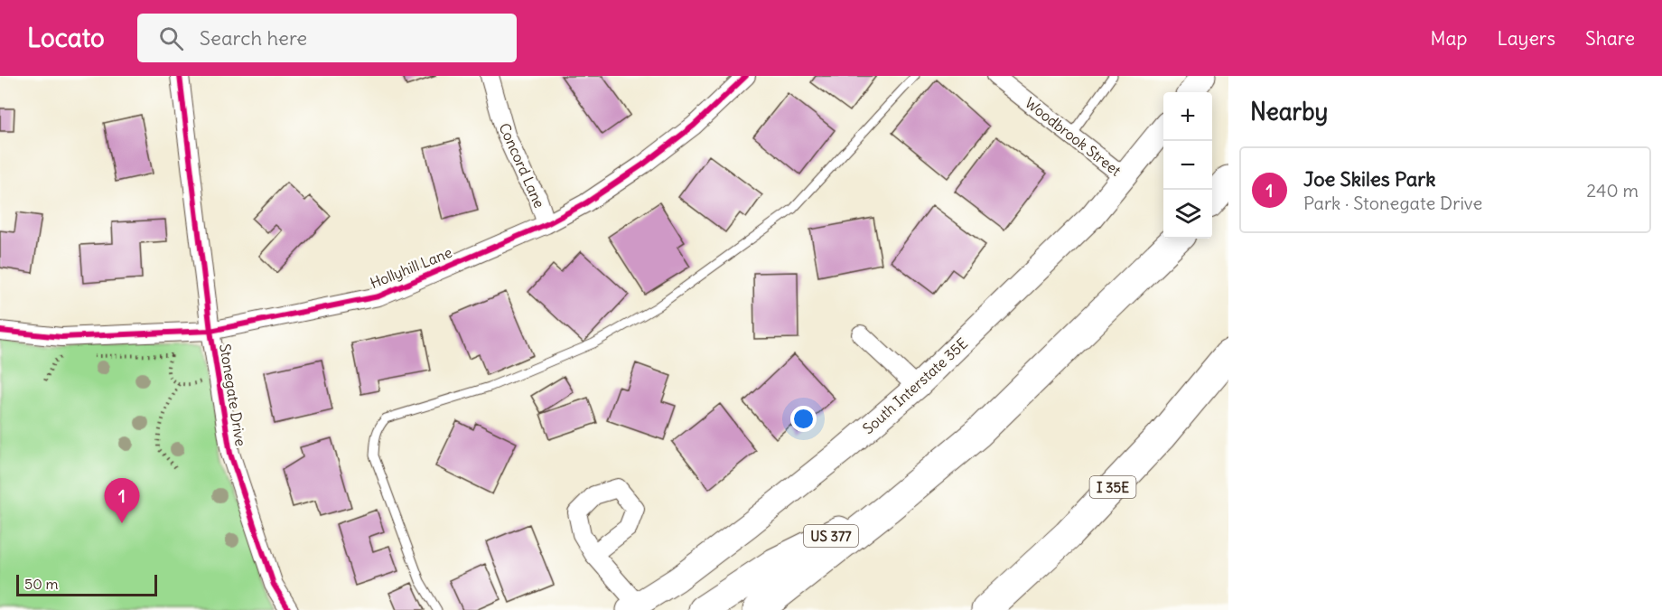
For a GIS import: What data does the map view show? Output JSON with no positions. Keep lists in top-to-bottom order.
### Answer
{
  "streets": {
    "highway": ["I 35E", "US 377"],
    "main road": ["South Interstate 35E"],
    "street": [
      "Woodbrook Street",
      "Concord Lane",
      "Hollyhill Lane",
      "Stonegate Drive"
    ]
  },
  "crossings": [
    ["Woodbrook Street", "South Interstate 35E"],
    ["Concord Lane", "Hollyhill Lane"],
    ["Hollyhill Lane", "Stonegate Drive"]
  ],
  "scale_bar": "50 m",
  "page": {
    "header": "Locato",
    "search": "Search here",
    "nav": ["Map", "Layers", "Share"],
    "heading": "Nearby",
    "map_buttons": ["+", "−"],
    "list": [
      {
        "mark": "1",
        "name": "Joe Skiles Park",
        "note": "Park · Stonegate Drive",
        "value": "240 m"
      }
    ],
    "pins": "1",
    "scale": "50 m"
  }
}
